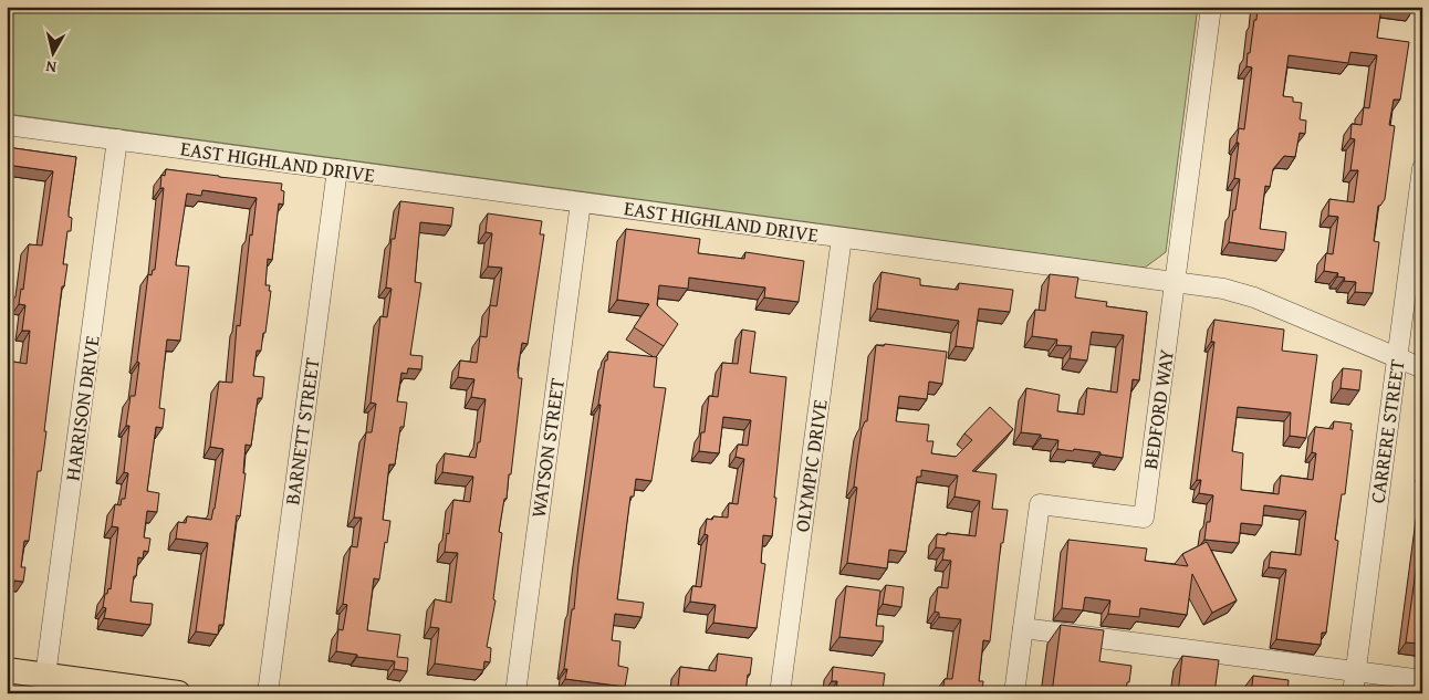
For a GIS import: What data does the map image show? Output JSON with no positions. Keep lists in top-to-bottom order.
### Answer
{
  "streets": {
    "street": [
      "EAST HIGHLAND DRIVE",
      "HARRISON DRIVE",
      "BEDFORD WAY",
      "BARNETT STREET",
      "CARRERE STREET",
      "WATSON STREET",
      "OLYMPIC DRIVE"
    ]
  },
  "crossings": [
    ["EAST HIGHLAND DRIVE", "HARRISON DRIVE"],
    ["EAST HIGHLAND DRIVE", "BEDFORD WAY"],
    ["EAST HIGHLAND DRIVE", "BARNETT STREET"],
    ["EAST HIGHLAND DRIVE", "CARRERE STREET"],
    ["EAST HIGHLAND DRIVE", "WATSON STREET"],
    ["EAST HIGHLAND DRIVE", "OLYMPIC DRIVE"]
  ],
  "north": "bottom"
}
